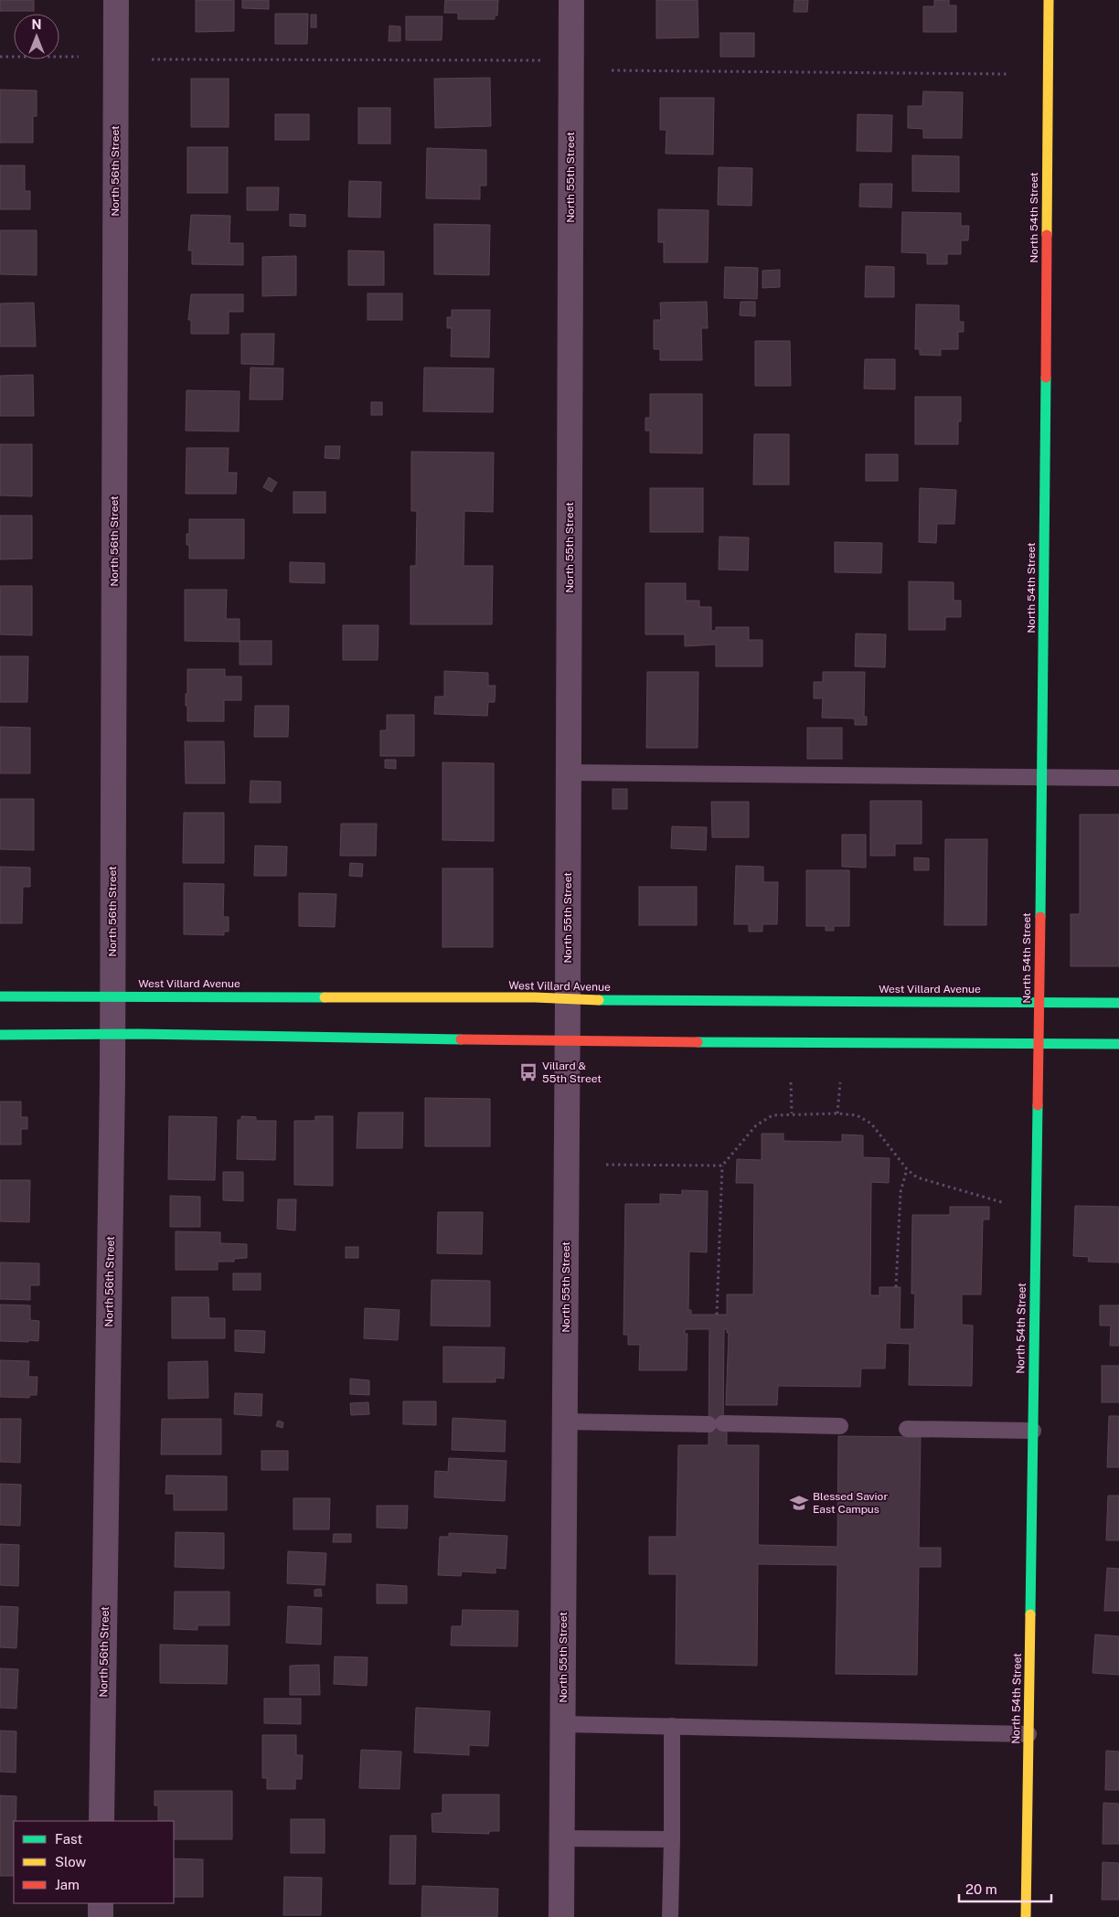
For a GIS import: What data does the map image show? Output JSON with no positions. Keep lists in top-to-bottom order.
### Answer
{
  "streets": {
    "street": [
      "North 56th Street",
      "North 55th Street",
      "North 54th Street",
      "West Villard Avenue"
    ]
  },
  "crossings": [
    ["North 56th Street", "West Villard Avenue"],
    ["North 55th Street", "West Villard Avenue"],
    ["North 54th Street", "West Villard Avenue"]
  ],
  "places": {
    "bus stop": ["Villard & 55th Street"],
    "school or university": ["Blessed Savior East Campus"]
  },
  "legend": ["Fast", "Slow", "Jam"],
  "scale_bar": "20 m",
  "north": "top"
}
